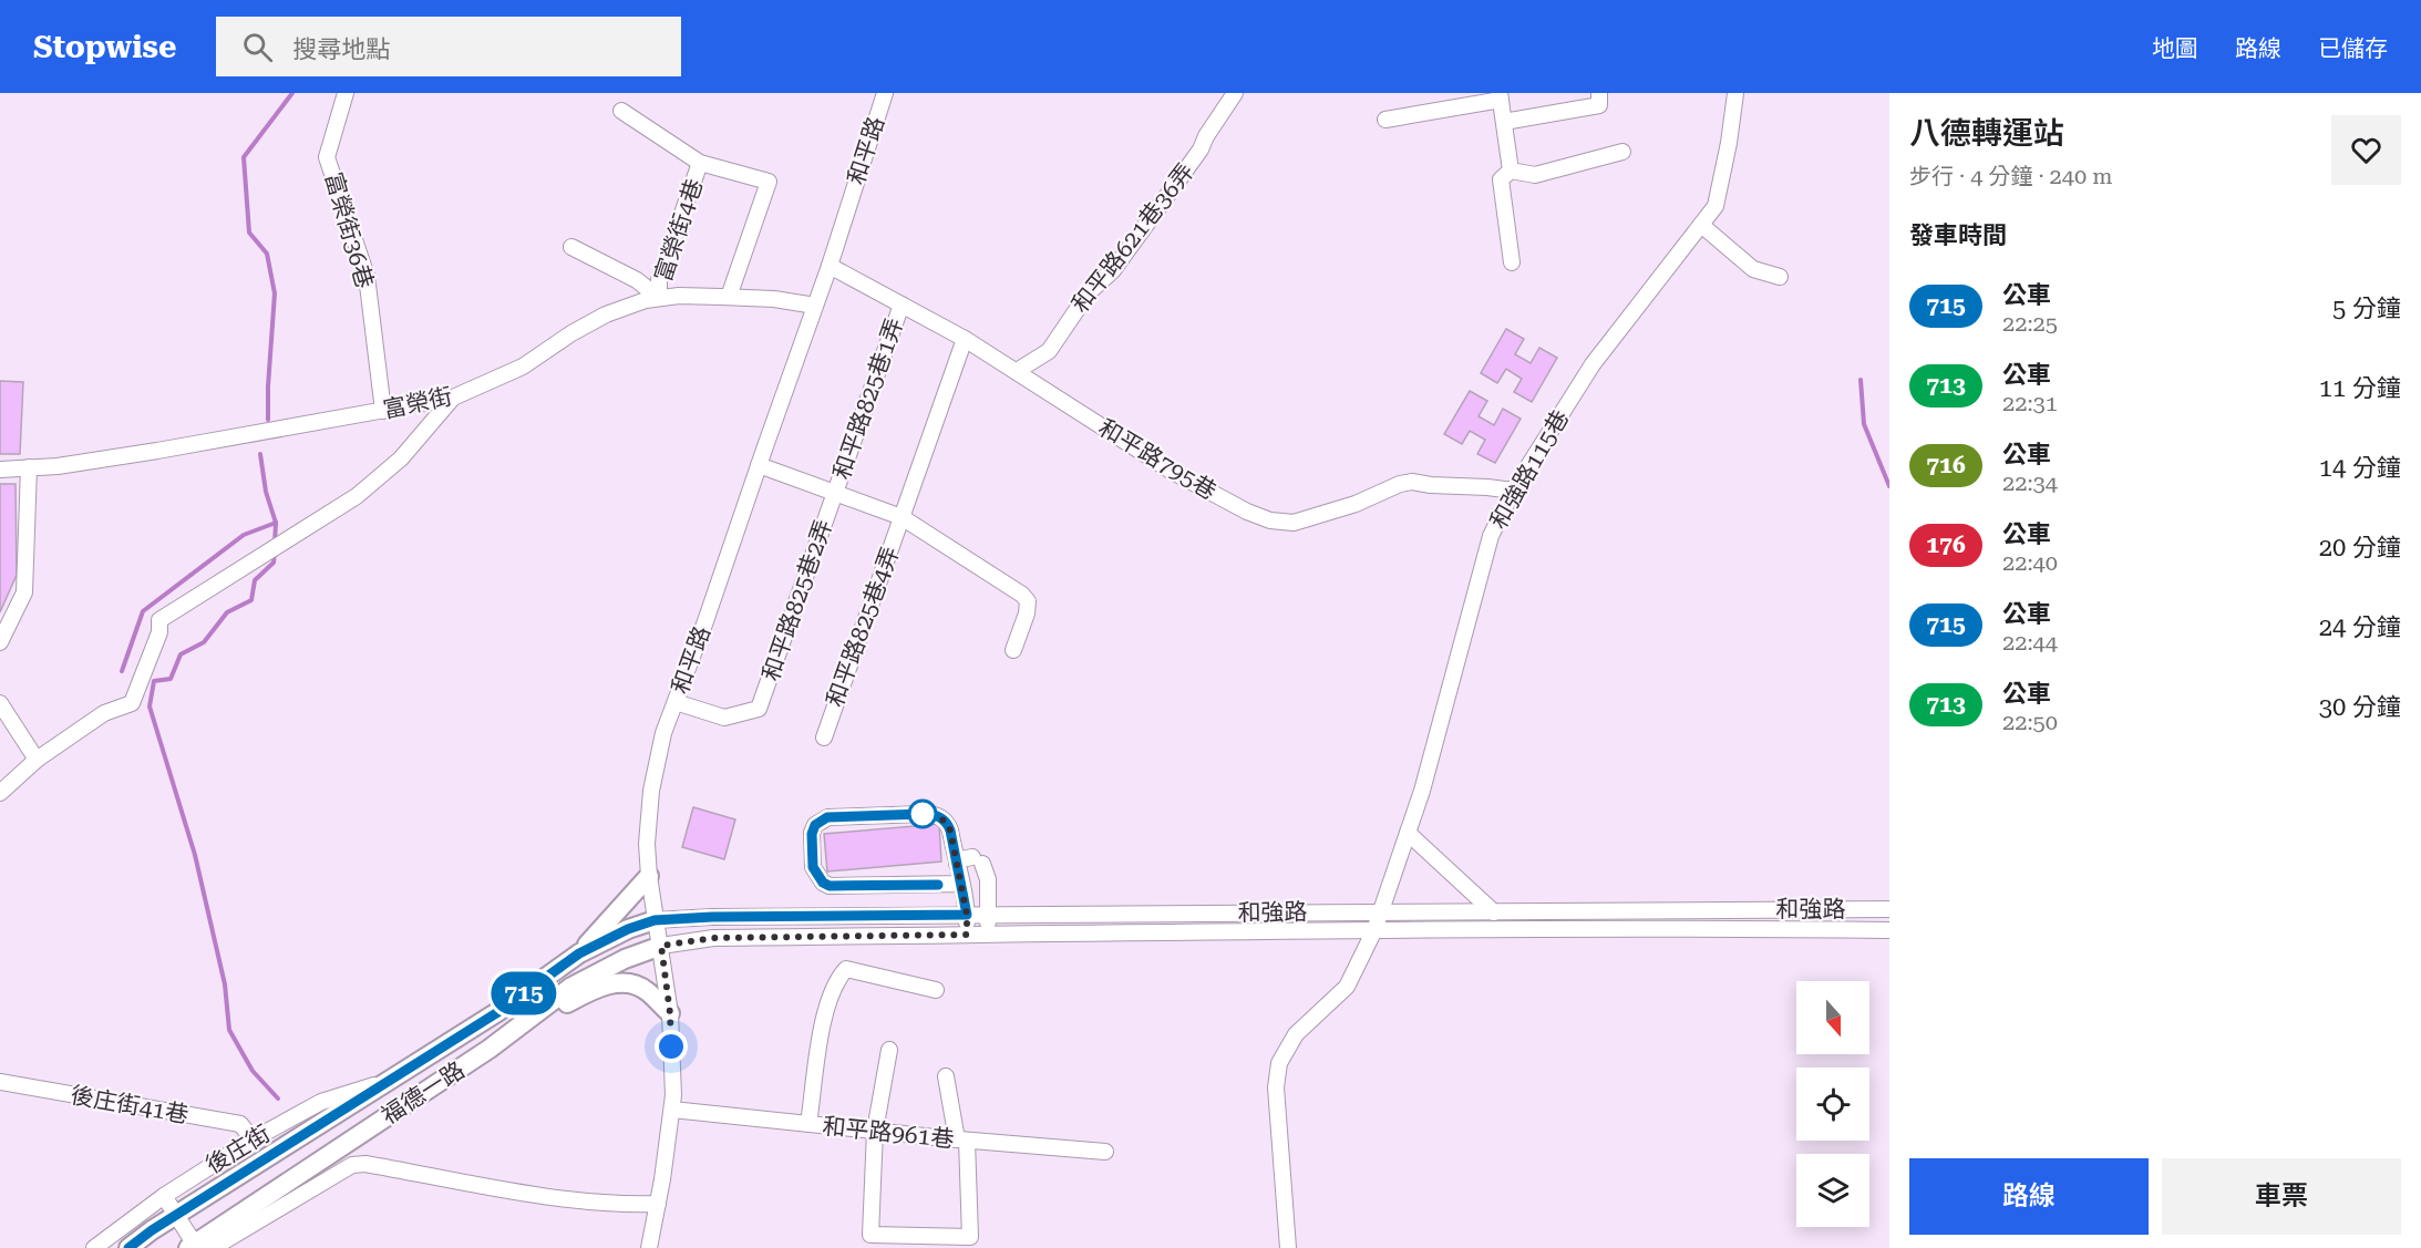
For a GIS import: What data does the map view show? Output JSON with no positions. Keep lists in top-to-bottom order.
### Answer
{
  "streets": {
    "main road": ["福德一路"],
    "street": [
      "和平路",
      "富榮街36巷",
      "富榮街4巷",
      "和平路621巷36弄",
      "和平路825巷1弄",
      "富榮街",
      "和平路795巷",
      "和強路115巷",
      "和平路825巷2弄",
      "和平路825巷4弄",
      "和強路",
      "後庄街41巷",
      "和平路961巷",
      "後庄街"
    ]
  },
  "crossings": [
    ["和平路", "富榮街"],
    ["和平路", "和平路795巷"],
    ["和平路", "和平路825巷2弄"],
    ["和平路", "和強路"],
    ["和平路", "福德一路"],
    ["和平路", "和平路961巷"],
    ["富榮街36巷", "富榮街"],
    ["富榮街4巷", "富榮街"],
    ["和平路621巷36弄", "和平路795巷"],
    ["和平路825巷1弄", "和平路795巷"],
    ["和平路825巷1弄", "和平路825巷2弄"],
    ["和平路795巷", "和強路115巷"],
    ["和平路795巷", "和平路825巷4弄"],
    ["和強路115巷", "和強路"],
    ["和強路", "福德一路"],
    ["福德一路", "後庄街"],
    ["後庄街41巷", "後庄街"]
  ],
  "lines": ["bus line 715"],
  "north": "bottom",
  "page": {
    "header": "Stopwise",
    "search": "搜尋地點",
    "nav": ["地圖", "路線", "已儲存"],
    "on_map": "715",
    "heading": [
      ["八德轉運站", "步行 · 4 分鐘 · 240 m"],
      "發車時間"
    ],
    "list": [
      {
        "mark": "715",
        "name": "公車",
        "note": "22:25",
        "value": "5 分鐘"
      },
      {
        "mark": "713",
        "name": "公車",
        "note": "22:31",
        "value": "11 分鐘"
      },
      {
        "mark": "716",
        "name": "公車",
        "note": "22:34",
        "value": "14 分鐘"
      },
      {
        "mark": "176",
        "name": "公車",
        "note": "22:40",
        "value": "20 分鐘"
      },
      {
        "mark": "715",
        "name": "公車",
        "note": "22:44",
        "value": "24 分鐘"
      },
      {
        "mark": "713",
        "name": "公車",
        "note": "22:50",
        "value": "30 分鐘"
      }
    ],
    "buttons": ["路線", "車票"]
  }
}
